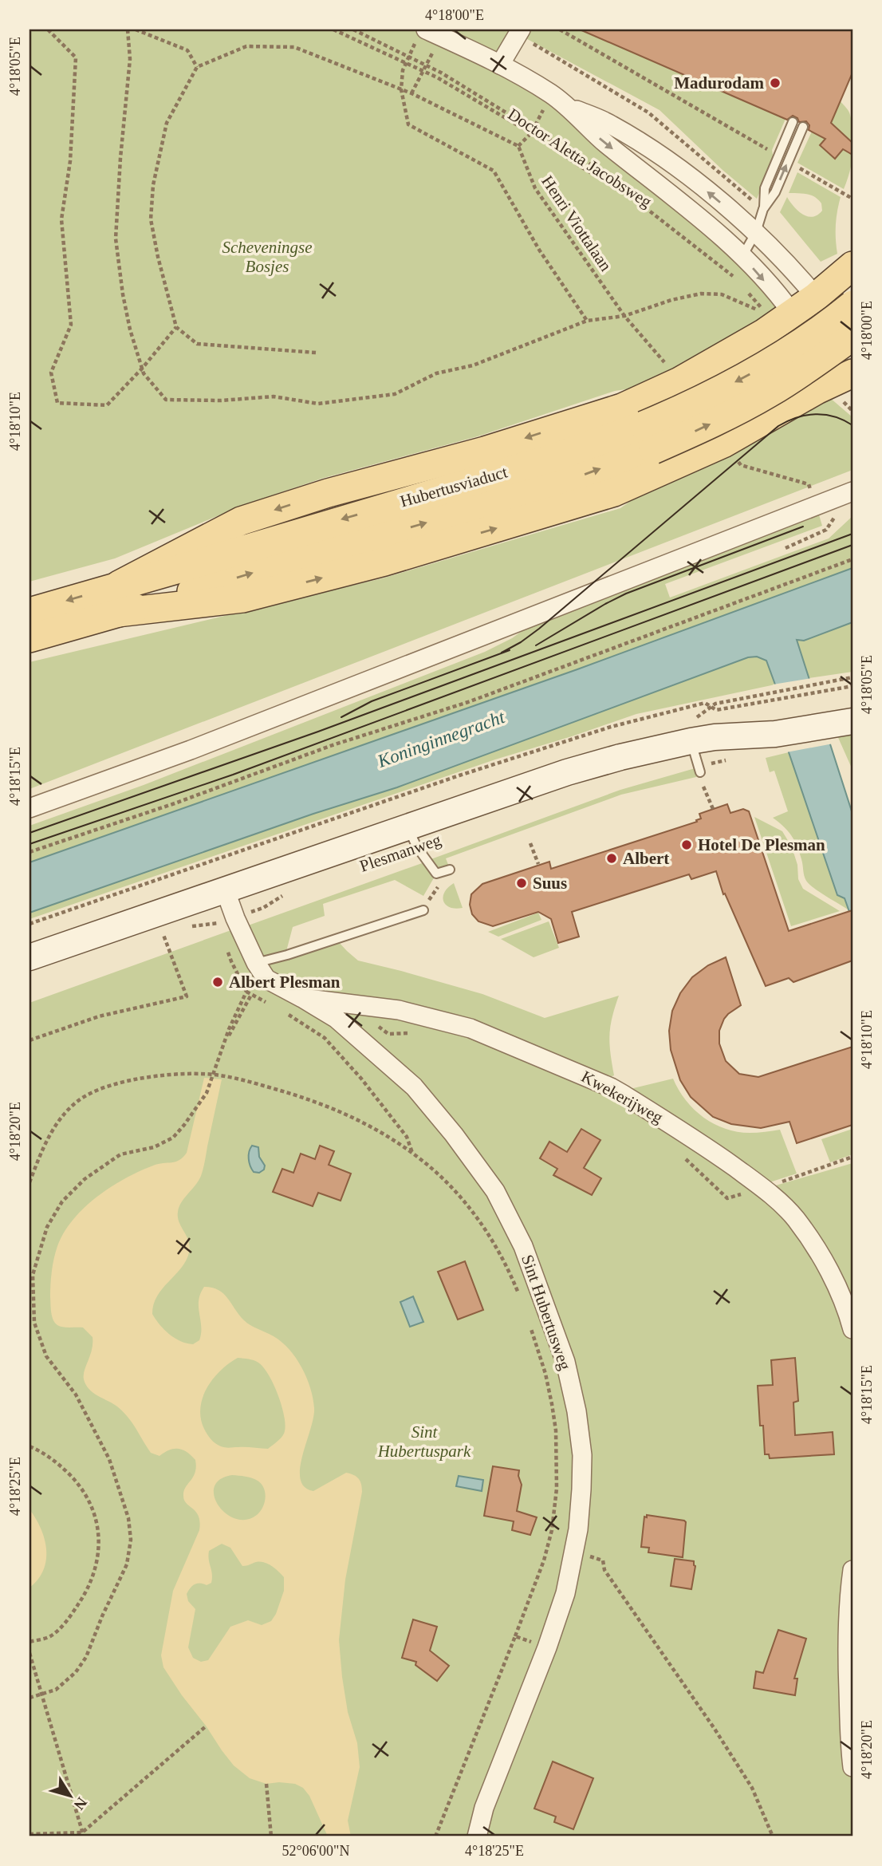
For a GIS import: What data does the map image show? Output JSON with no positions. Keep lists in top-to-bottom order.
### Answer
{
  "streets": {
    "main road": ["Doctor Aletta Jacobsweg", "Hubertusviaduct", "Plesmanweg"],
    "street": ["Kwekerijweg", "Sint Hubertusweg"],
    "path": ["Henri Viottalaan"]
  },
  "crossings": [
    ["Plesmanweg", "Sint Hubertusweg"],
    ["Kwekerijweg", "Sint Hubertusweg"]
  ],
  "water": ["Koninginnegracht"],
  "parks": ["Scheveningse Bosjes", "Sint Hubertuspark"],
  "places": [
    "Madurodam",
    "Hotel De Plesman",
    "Albert",
    "Suus",
    "Albert Plesman"
  ],
  "north": "bottom right",
  "coordinates": [
    "4°18'00\"E",
    "4°18'05\"E",
    "4°18'10\"E",
    "4°18'15\"E",
    "4°18'20\"E",
    "4°18'25\"E",
    "52°06'00\"N"
  ]
}
